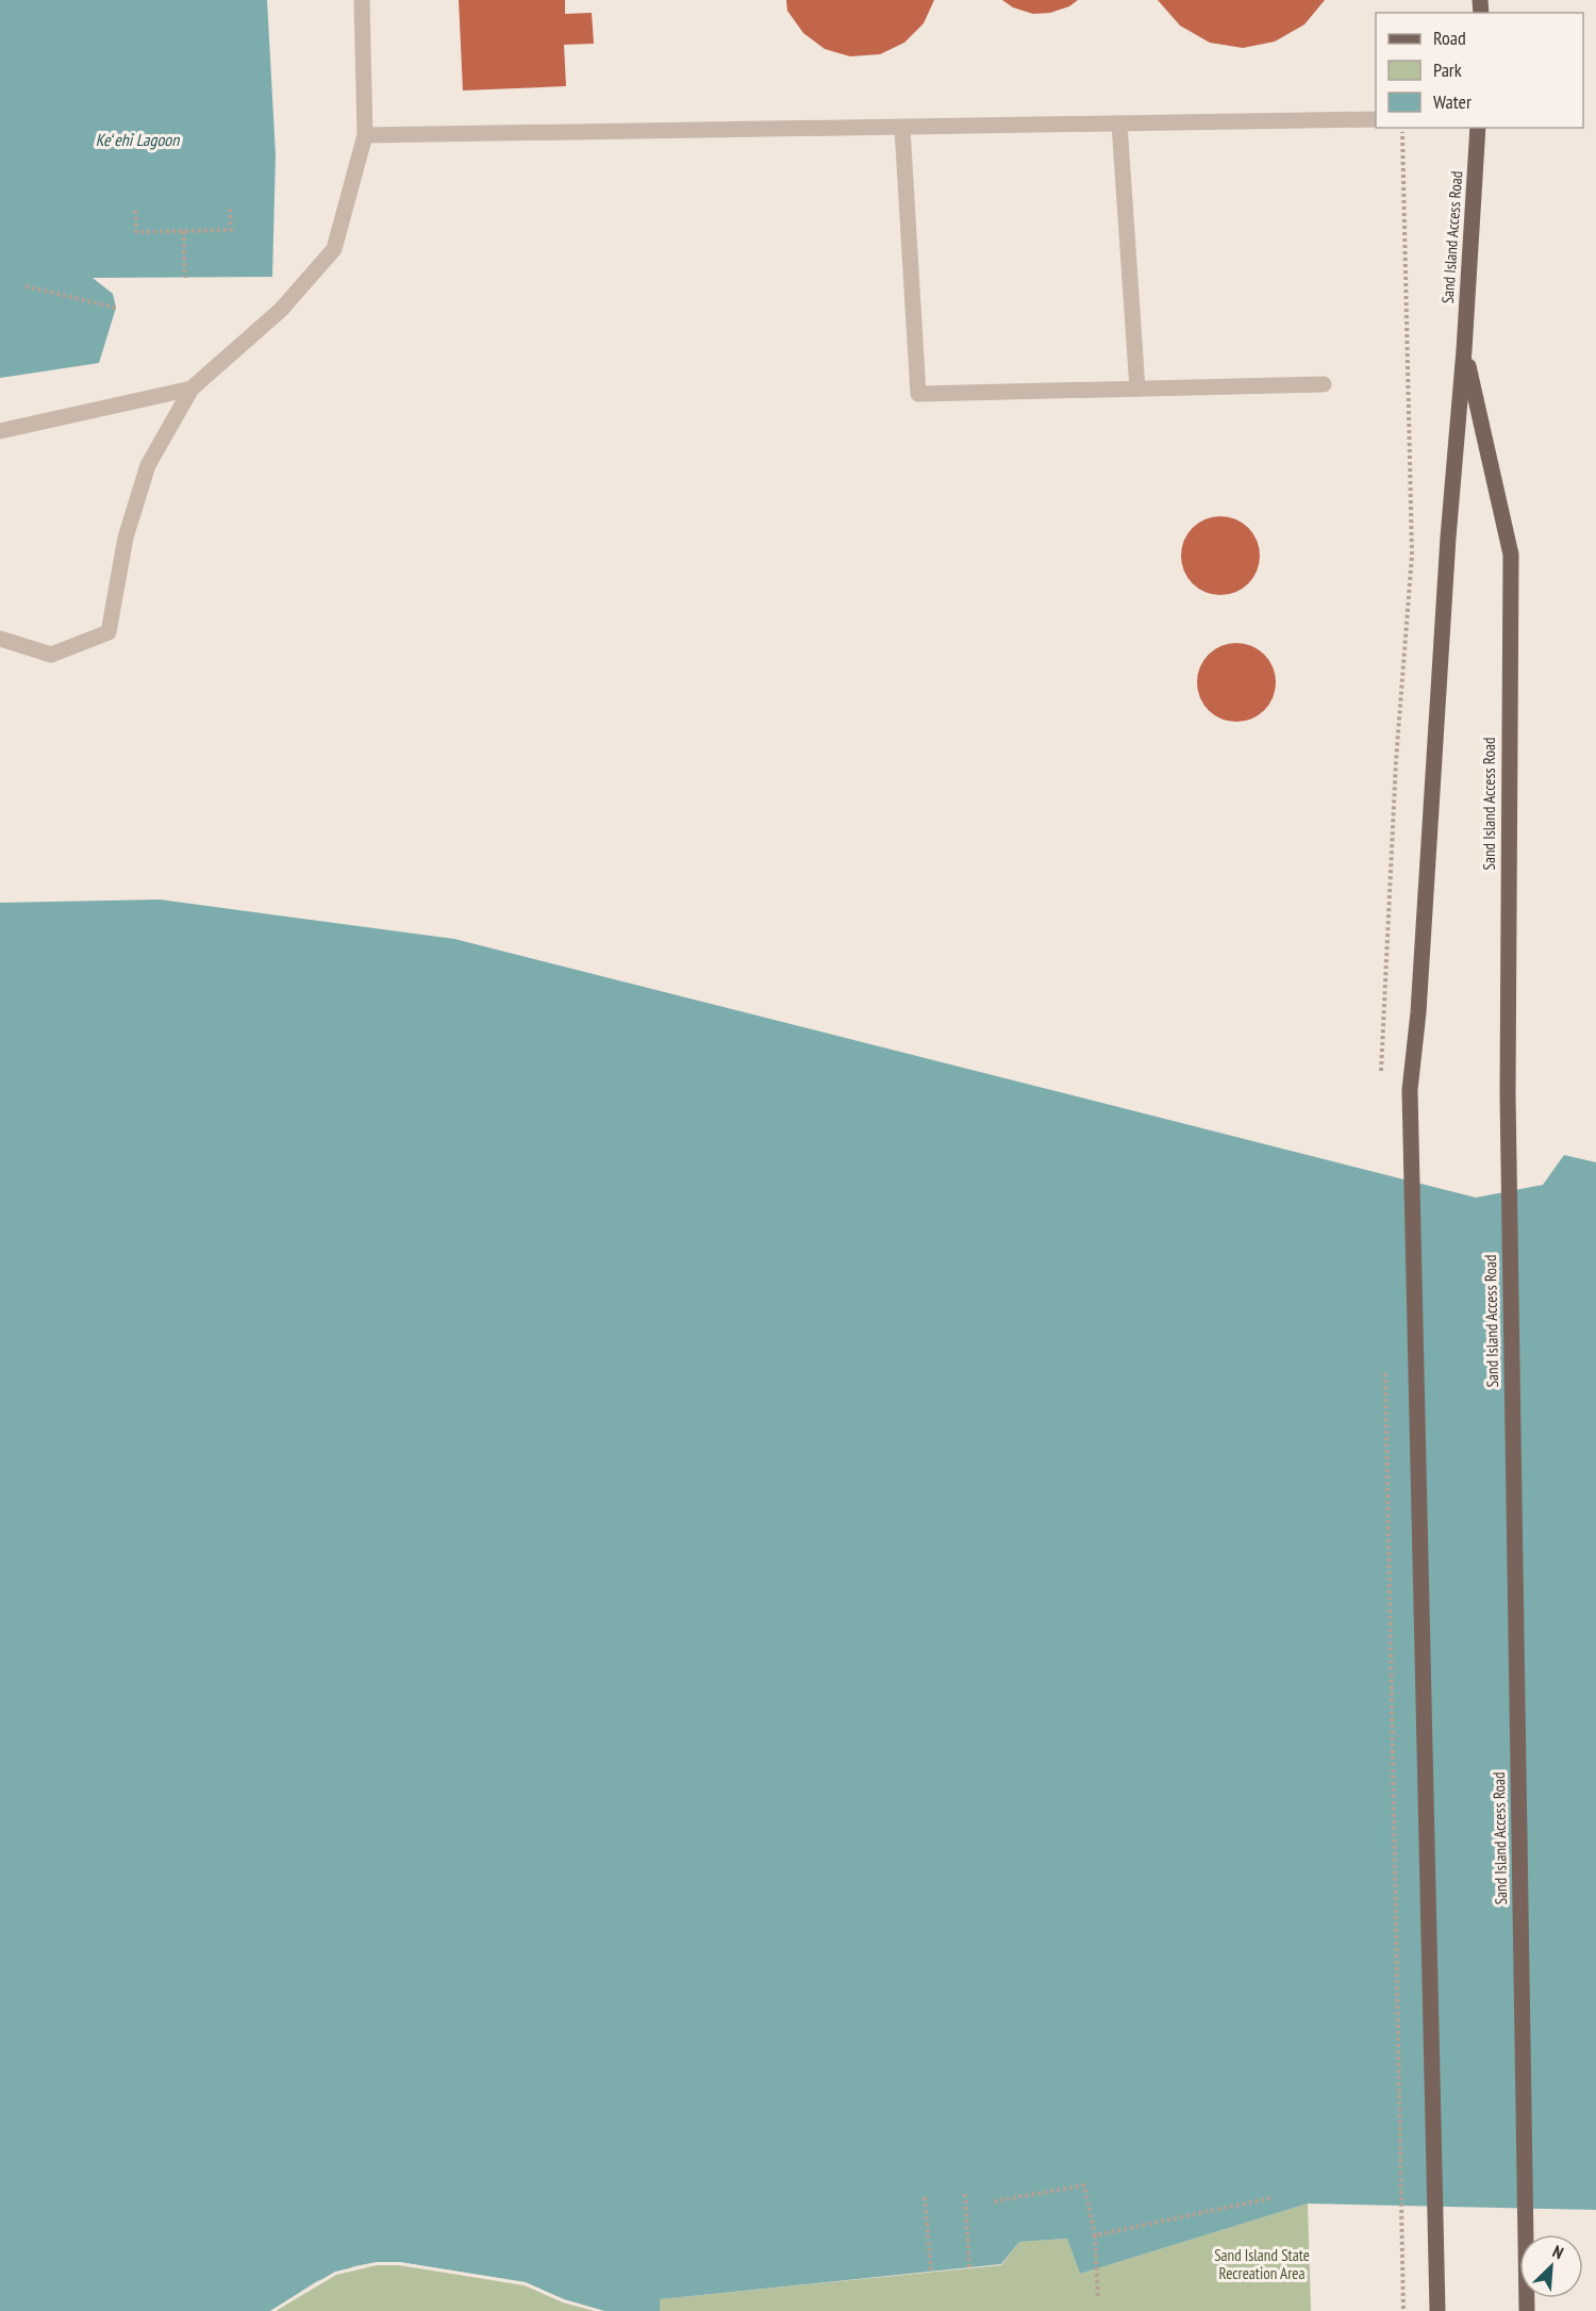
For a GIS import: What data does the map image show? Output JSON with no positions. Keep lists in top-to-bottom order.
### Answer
{
  "streets": {
    "main road": ["Sand Island Access Road"]
  },
  "water": ["Keʻehi Lagoon"],
  "parks": ["Sand Island State Recreation Area"],
  "legend": ["Road", "Park", "Water"],
  "north": "top right"
}
